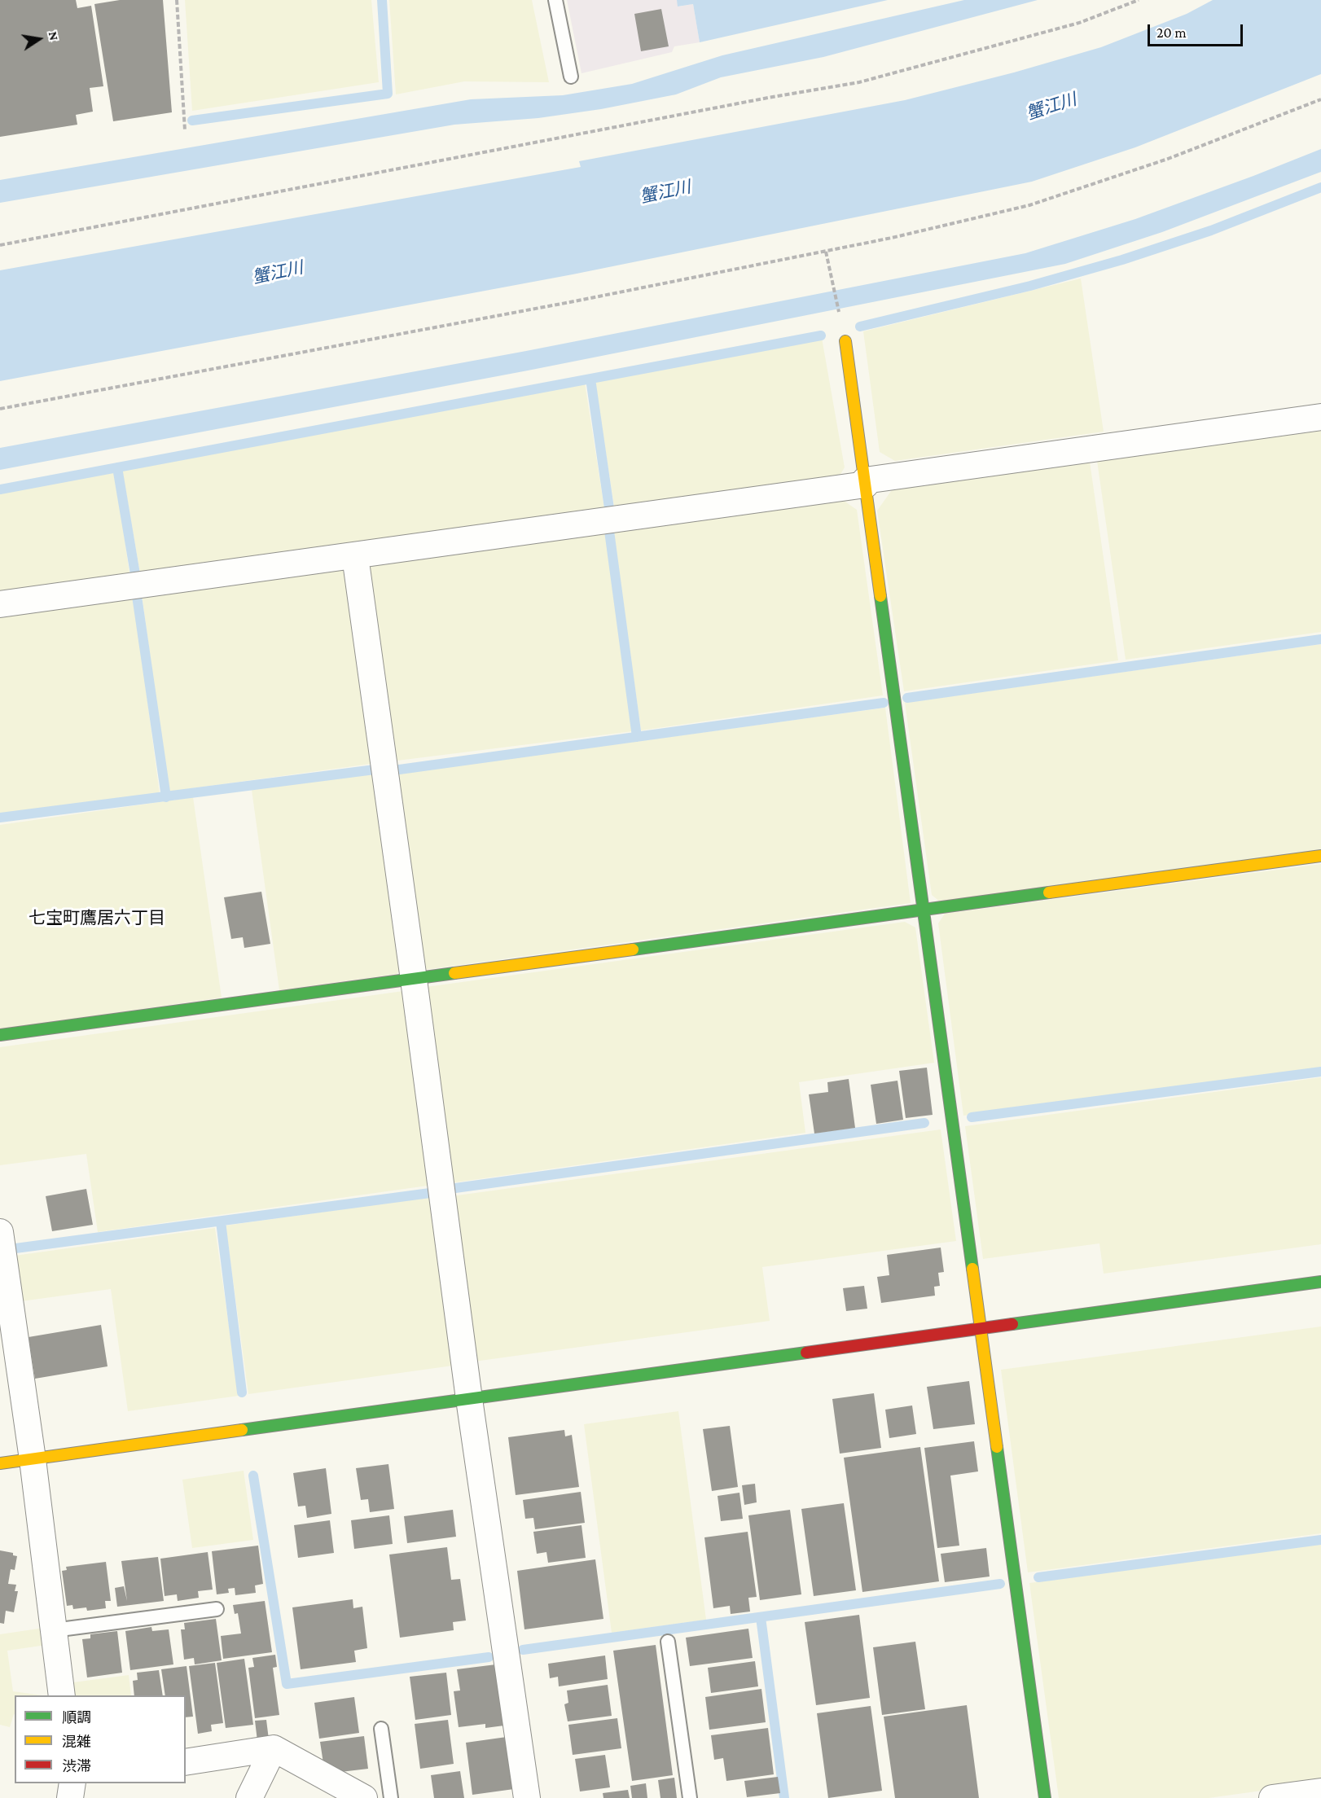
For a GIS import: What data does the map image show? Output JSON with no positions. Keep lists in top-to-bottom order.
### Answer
{
  "districts": ["七宝町鷹居六丁目"],
  "water": ["蟹江川"],
  "legend": ["順調", "混雑", "渋滞"],
  "scale_bar": "20 m",
  "north": "right"
}
